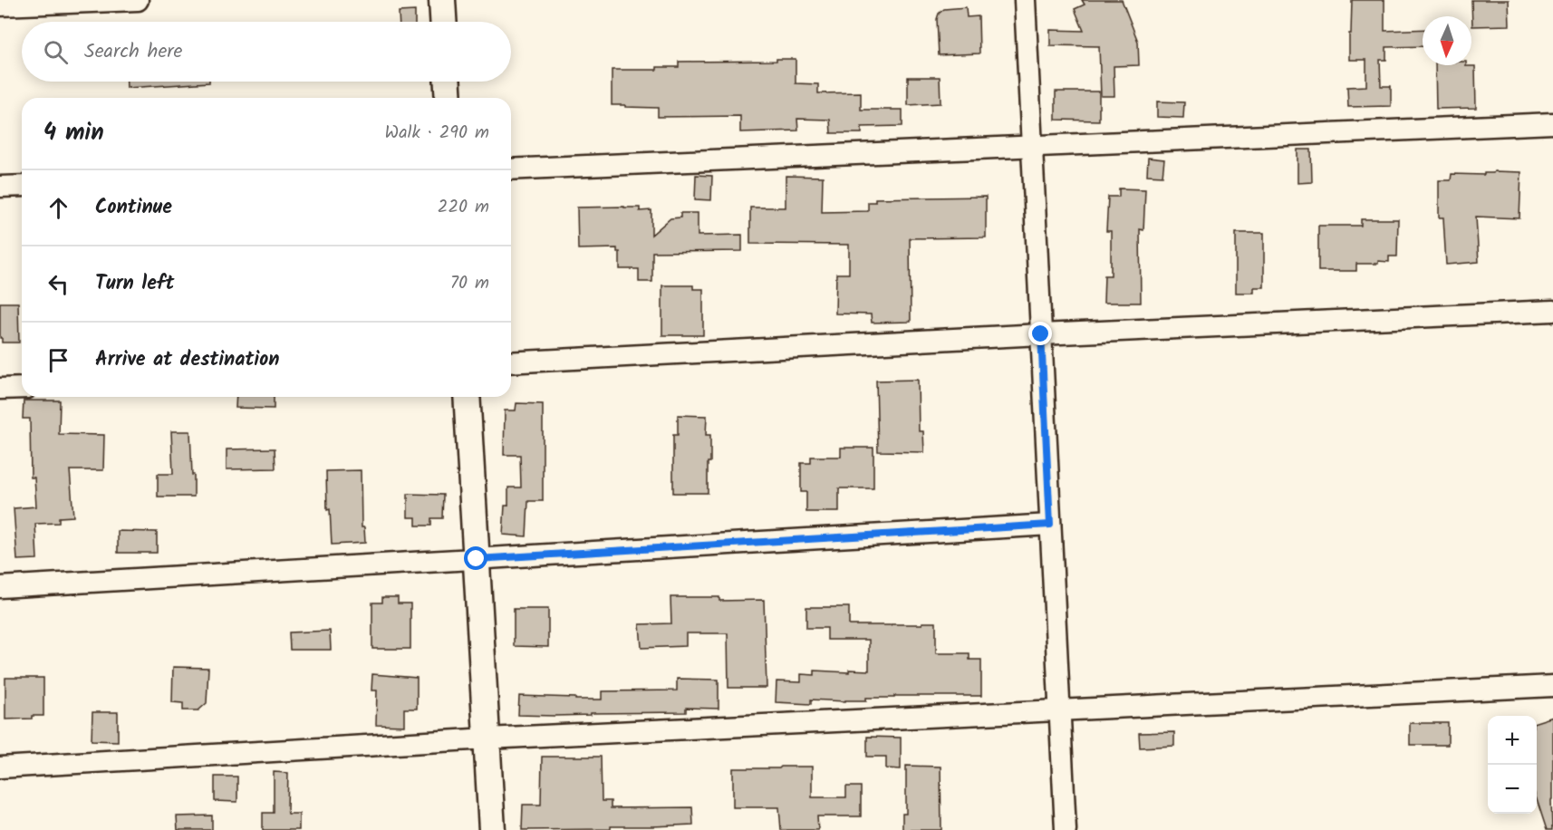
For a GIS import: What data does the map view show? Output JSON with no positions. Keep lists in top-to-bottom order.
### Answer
{
  "north": "bottom",
  "page": {
    "search": "Search here",
    "heading": ["4 min", "Walk · 290 m"],
    "list": [
      ["Continue", "220 m"],
      ["Turn left", "70 m"],
      "Arrive at destination"
    ],
    "map_buttons": ["+", "−"]
  }
}
